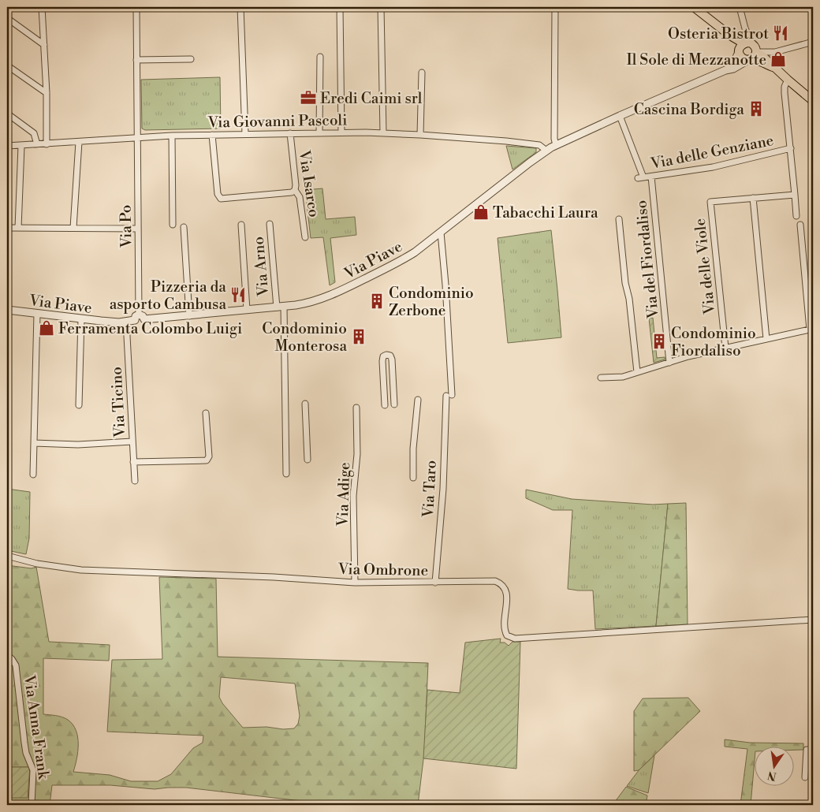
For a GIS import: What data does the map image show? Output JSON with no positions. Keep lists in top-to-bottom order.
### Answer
{
  "streets": {
    "street": [
      "Via Giovanni Pascoli",
      "Via delle Genziane",
      "Via Isarco",
      "Via Po",
      "Via Piave",
      "Via del Fiordaliso",
      "Via Arno",
      "Via delle Viole",
      "Via Ticino",
      "Via Taro",
      "Via Adige",
      "Via Ombrone",
      "Via Anna Frank"
    ]
  },
  "crossings": [
    ["Via Giovanni Pascoli", "Via Isarco"],
    ["Via Giovanni Pascoli", "Via Po"],
    ["Via Giovanni Pascoli", "Via Piave"],
    ["Via delle Genziane", "Via del Fiordaliso"],
    ["Via Po", "Via Piave"],
    ["Via Piave", "Via del Fiordaliso"],
    ["Via Piave", "Via Arno"],
    ["Via Piave", "Via Ticino"],
    ["Via Piave", "Via Taro"],
    ["Via Taro", "Via Ombrone"],
    ["Via Adige", "Via Ombrone"]
  ],
  "places": {
    "restaurant": ["Osteria Bistrot", "Pizzeria da asporto Cambusa"],
    "shop": ["Il Sole di Mezzanotte", "Tabacchi Laura", "Ferramenta Colombo Luigi"],
    "office": ["Eredi Caimi srl"],
    "building": [
      "Cascina Bordiga",
      "Condominio Zerbone",
      "Condominio Monterosa",
      "Condominio Fiordaliso"
    ]
  },
  "north": "bottom"
}
